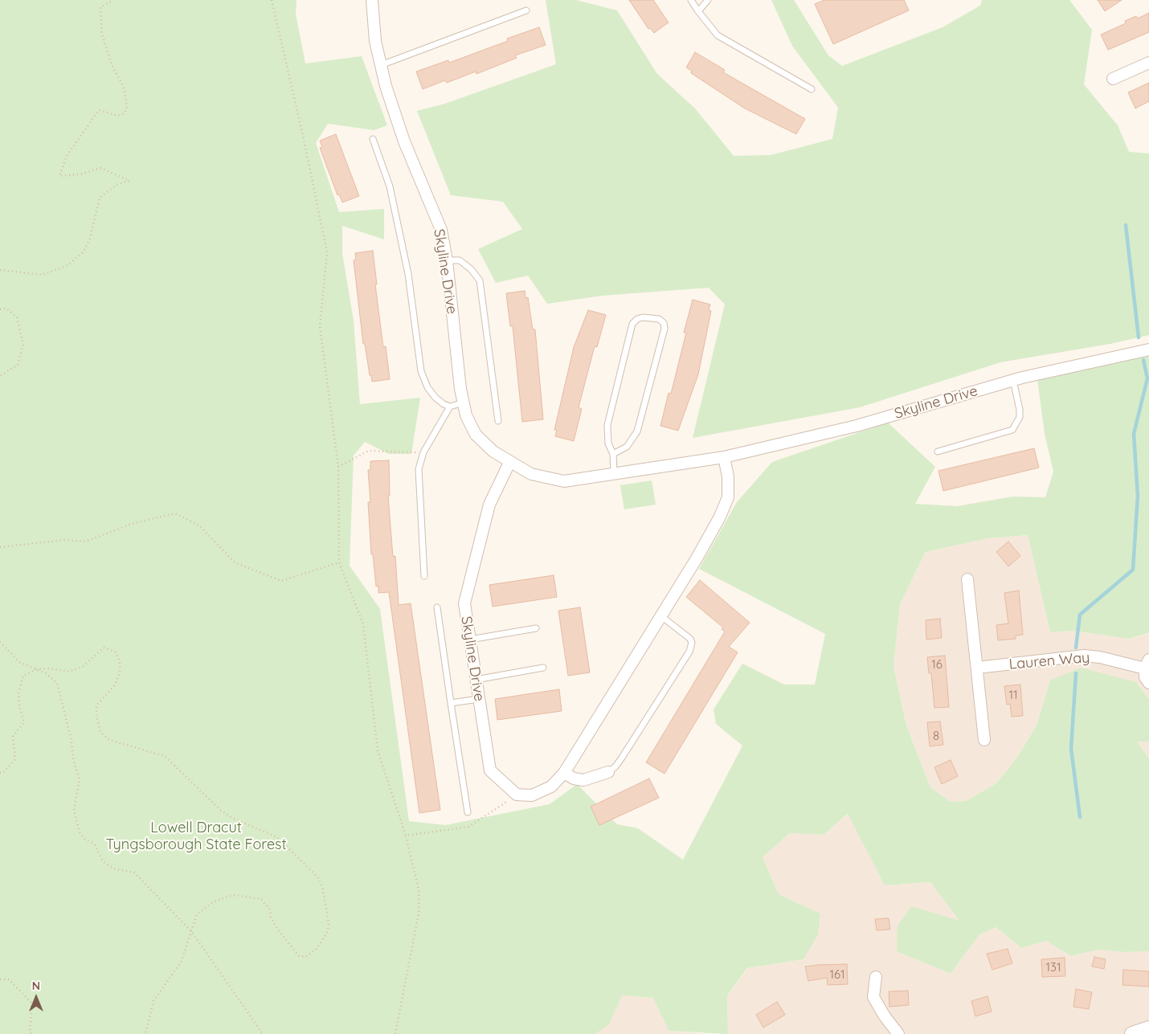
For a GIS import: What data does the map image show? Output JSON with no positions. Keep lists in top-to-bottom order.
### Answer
{
  "streets": {
    "street": ["Skyline Drive", "Lauren Way"]
  },
  "parks": ["Lowell Dracut Tyngsborough State Forest"],
  "house_numbers": [
    "16",
    "11",
    "8",
    "131",
    "161"
  ],
  "north": "top"
}
